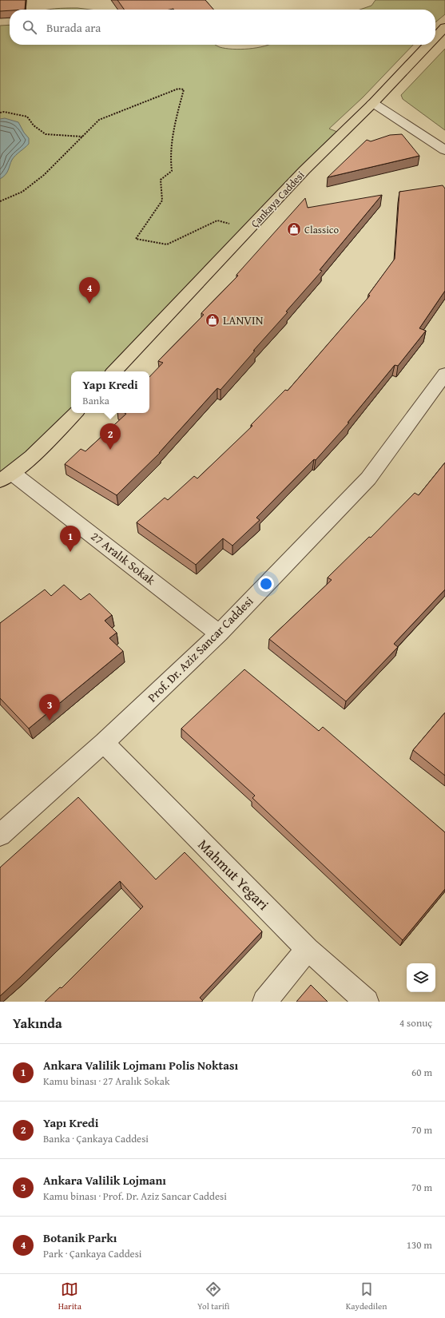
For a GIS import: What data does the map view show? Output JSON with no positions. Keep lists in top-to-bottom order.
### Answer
{
  "streets": {
    "main road": ["Çankaya Caddesi"],
    "street": ["27 Aralık Sokak", "Prof. Dr. Aziz Sancar Caddesi", "Mahmut Yegari"]
  },
  "crossings": [
    ["27 Aralık Sokak", "Prof. Dr. Aziz Sancar Caddesi"],
    ["Prof. Dr. Aziz Sancar Caddesi", "Mahmut Yegari"]
  ],
  "places": {
    "shop": ["Classico", "LANVIN"]
  },
  "page": {
    "search": "Burada ara",
    "pins": [
      "4",
      "2",
      "1",
      "3"
    ],
    "popup": ["Yapı Kredi", "Banka"],
    "heading": ["Yakında", "4 sonuç"],
    "list": [
      {
        "mark": "1",
        "name": "Ankara Valilik Lojmanı Polis Noktası",
        "note": "Kamu binası · 27 Aralık Sokak",
        "value": "60 m"
      },
      {
        "mark": "2",
        "name": "Yapı Kredi",
        "note": "Banka · Çankaya Caddesi",
        "value": "70 m"
      },
      {
        "mark": "3",
        "name": "Ankara Valilik Lojmanı",
        "note": "Kamu binası · Prof. Dr. Aziz Sancar Caddesi",
        "value": "70 m"
      },
      {
        "mark": "4",
        "name": "Botanik Parkı",
        "note": "Park · Çankaya Caddesi",
        "value": "130 m"
      }
    ],
    "nav": ["Harita", "Yol tarifi", "Kaydedilen"]
  }
}
